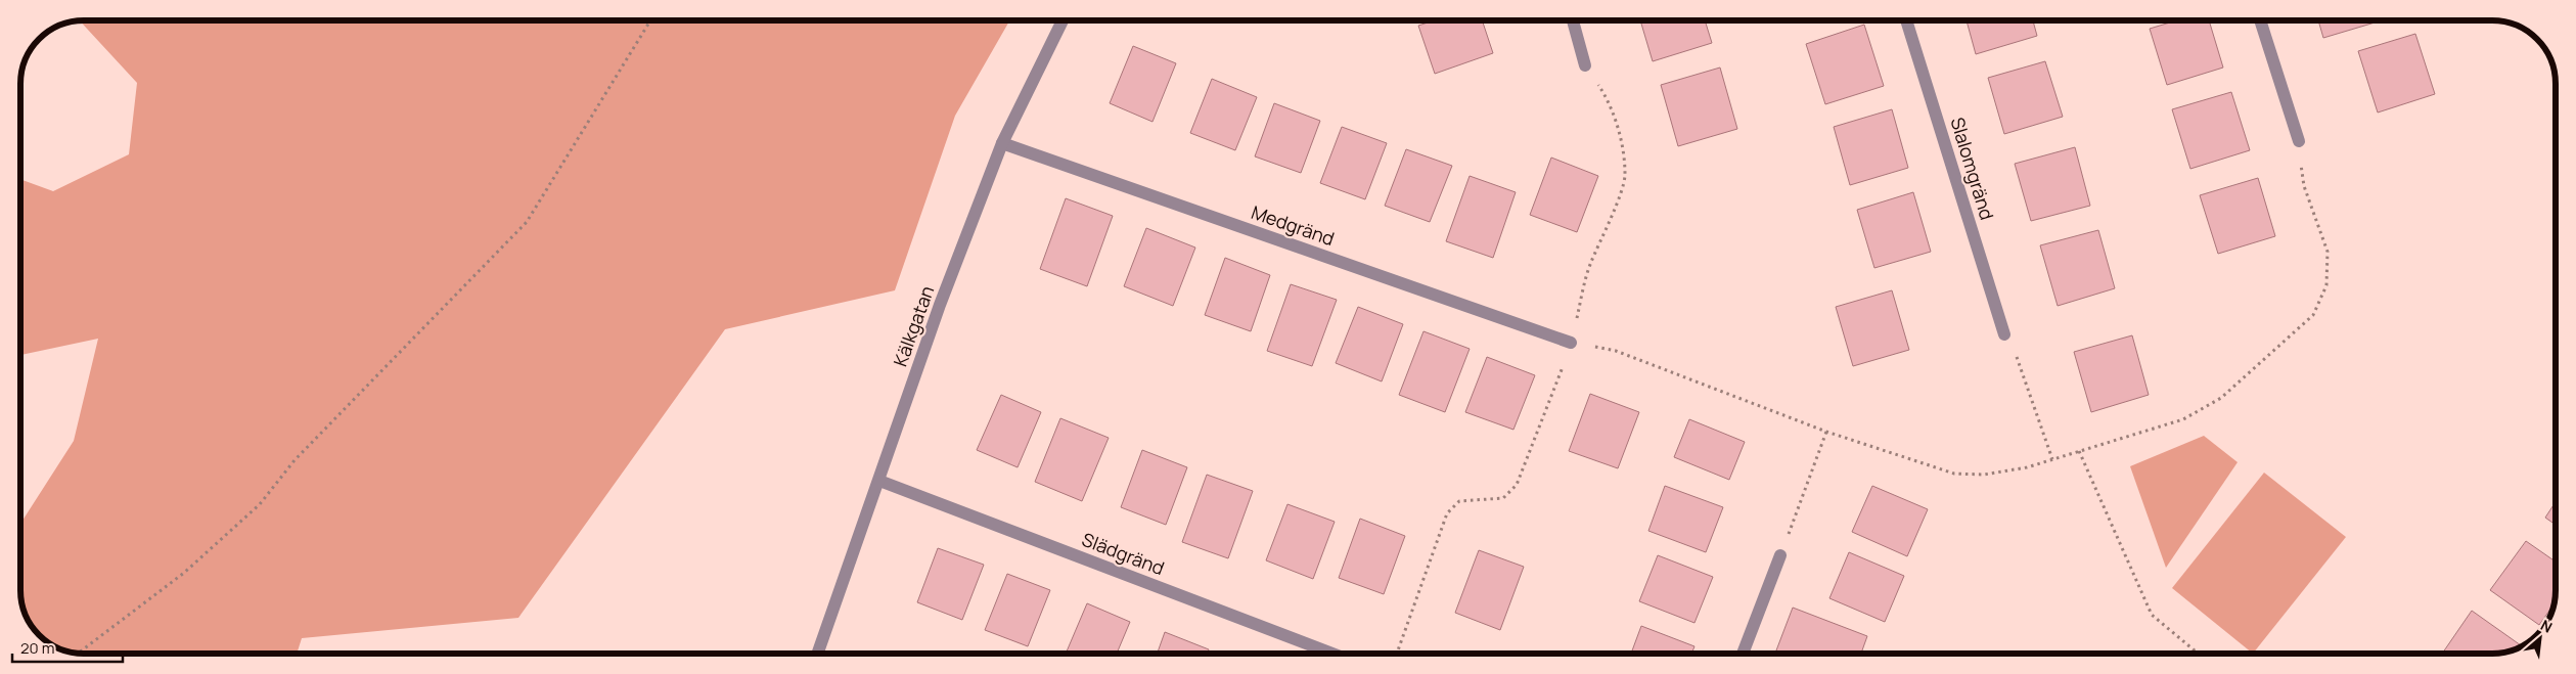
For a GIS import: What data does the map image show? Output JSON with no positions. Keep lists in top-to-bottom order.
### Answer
{
  "streets": {
    "street": [
      "Slalomgränd",
      "Medgränd",
      "Kälkgatan",
      "Slädgränd"
    ]
  },
  "crossings": [
    ["Medgränd", "Kälkgatan"],
    ["Kälkgatan", "Slädgränd"]
  ],
  "scale_bar": "20 m",
  "north": "top right"
}
